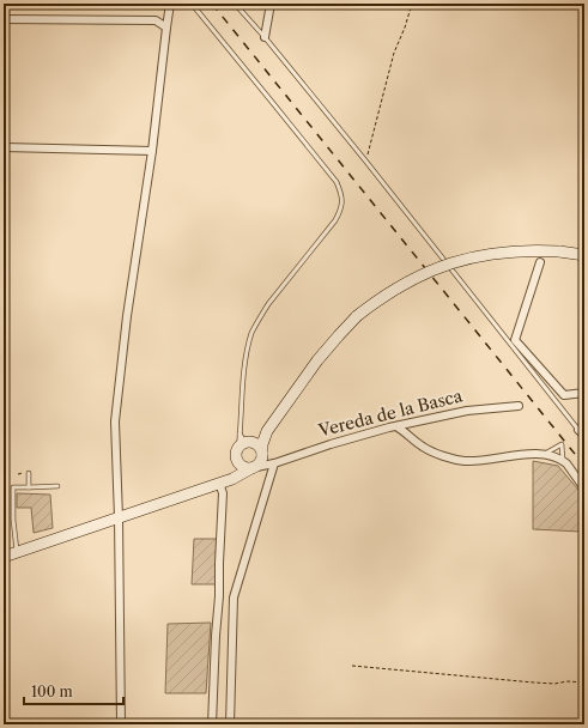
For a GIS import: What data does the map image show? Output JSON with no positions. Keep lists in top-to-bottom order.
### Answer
{
  "streets": {
    "street": ["Vereda de la Basca"]
  },
  "scale_bar": "100 m"
}
